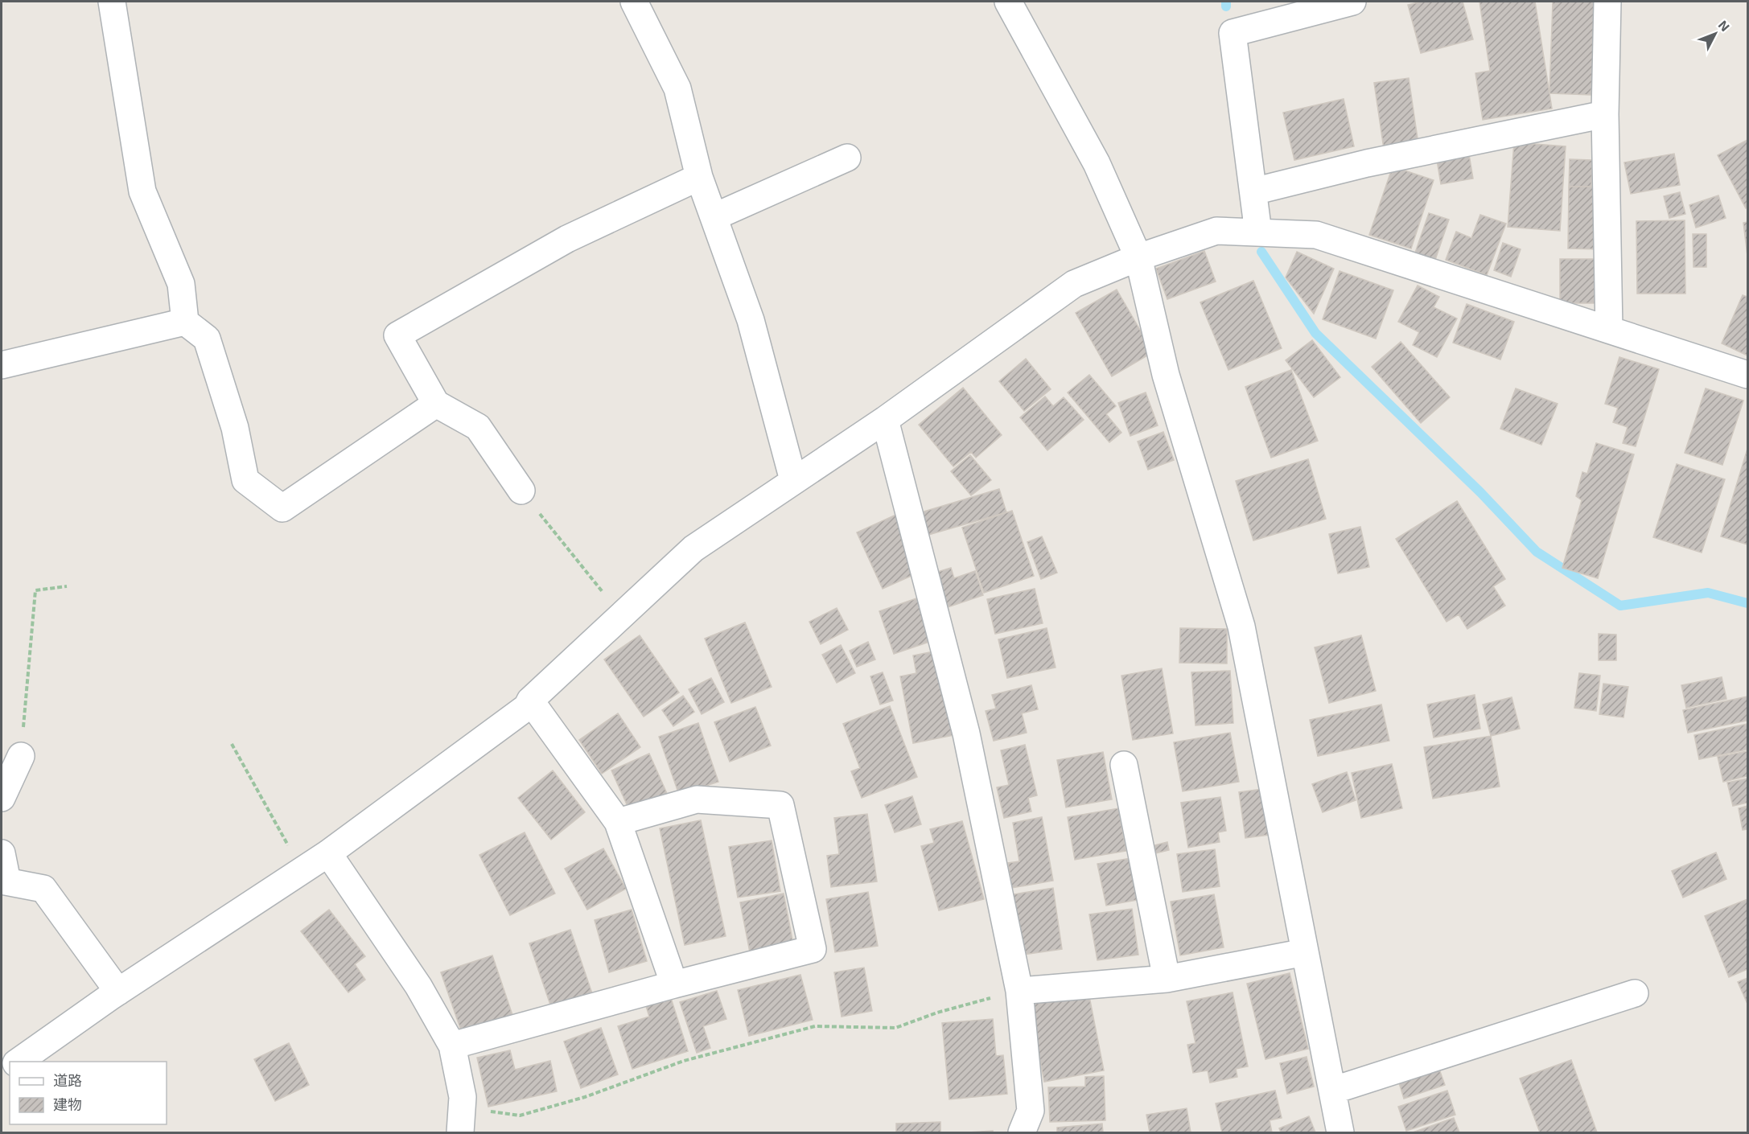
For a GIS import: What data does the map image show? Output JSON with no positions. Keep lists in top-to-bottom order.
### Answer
{
  "legend": ["道路", "建物"],
  "north": "top right"
}
